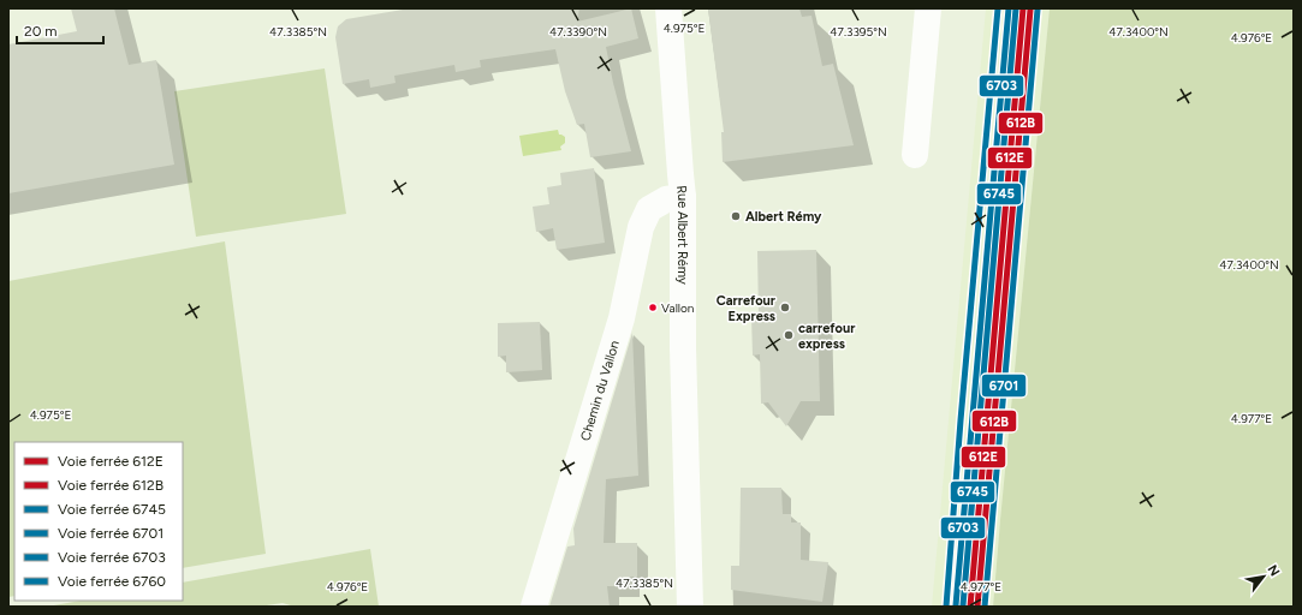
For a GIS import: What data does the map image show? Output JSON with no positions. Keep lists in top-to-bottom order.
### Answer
{
  "streets": {
    "main road": ["Rue Albert Rémy", "Chemin du Vallon"]
  },
  "crossings": [
    ["Rue Albert Rémy", "Chemin du Vallon"]
  ],
  "places": [
    "Albert Rémy",
    "Vallon",
    "Carrefour Express",
    "carrefour express"
  ],
  "lines": [
    "rail line 612E",
    "rail line 6745",
    "rail line 6703",
    "rail line 6760",
    "rail line 612B",
    "rail line 6701"
  ],
  "legend": [
    "Voie ferrée 612E",
    "Voie ferrée 612B",
    "Voie ferrée 6745",
    "Voie ferrée 6701",
    "Voie ferrée 6703",
    "Voie ferrée 6760"
  ],
  "scale_bar": "20 m",
  "north": "top right",
  "coordinates": [
    "4.975°E",
    "47.3385°N",
    "47.3390°N",
    "47.3395°N",
    "47.3400°N",
    "4.976°E",
    "4.977°E"
  ]
}
